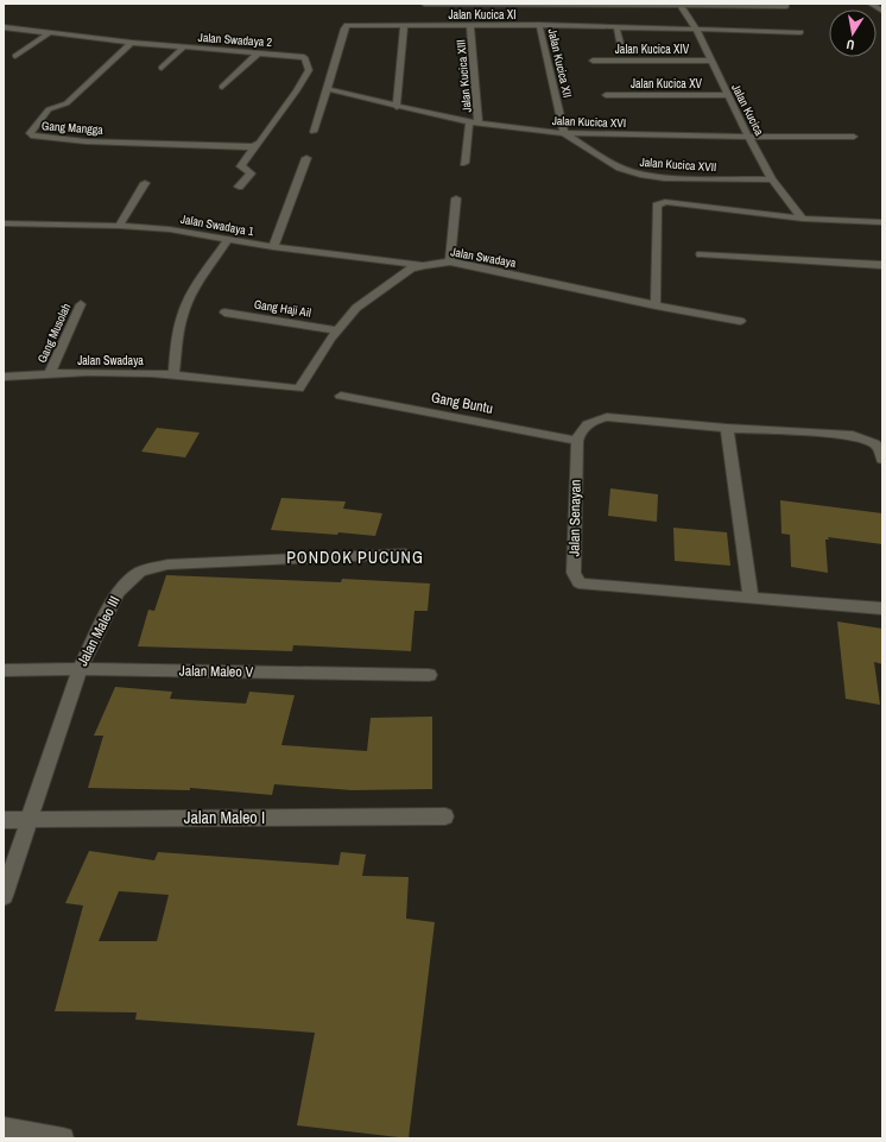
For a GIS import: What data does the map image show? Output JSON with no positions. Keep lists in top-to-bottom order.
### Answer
{
  "streets": {
    "street": [
      "Jalan Kucica XI",
      "Jalan Swadaya 2",
      "Jalan Kucica XIV",
      "Jalan Kucica XII",
      "Jalan Kucica XIII",
      "Jalan Kucica XV",
      "Jalan Kucica",
      "Jalan Kucica XVI",
      "Gang Mangga",
      "Jalan Kucica XVII",
      "Jalan Swadaya 1",
      "Jalan Swadaya",
      "Gang Haji Ail",
      "Gang Musolah",
      "Gang Buntu",
      "Jalan Senayan",
      "Jalan Maleo III",
      "Jalan Maleo V",
      "Jalan Maleo I"
    ]
  },
  "crossings": [
    ["Jalan Kucica XI", "Jalan Kucica XII"],
    ["Jalan Kucica XI", "Jalan Kucica XIII"],
    ["Jalan Kucica XI", "Jalan Kucica"],
    ["Jalan Kucica XI", "Jalan Kucica XVI"],
    ["Jalan Swadaya 2", "Gang Mangga"],
    ["Jalan Kucica XIV", "Jalan Kucica"],
    ["Jalan Kucica XII", "Jalan Kucica XVI"],
    ["Jalan Kucica XII", "Jalan Kucica XVII"],
    ["Jalan Kucica XIII", "Jalan Kucica XVI"],
    ["Jalan Kucica XV", "Jalan Kucica"],
    ["Jalan Kucica", "Jalan Kucica XVI"],
    ["Jalan Kucica", "Jalan Kucica XVII"],
    ["Jalan Kucica XVI", "Jalan Kucica XVII"],
    ["Jalan Swadaya 1", "Jalan Swadaya"],
    ["Jalan Swadaya", "Gang Haji Ail"],
    ["Jalan Swadaya", "Gang Musolah"],
    ["Gang Buntu", "Jalan Senayan"],
    ["Jalan Maleo III", "Jalan Maleo V"],
    ["Jalan Maleo III", "Jalan Maleo I"]
  ],
  "districts": ["PONDOK PUCUNG"],
  "north": "bottom"
}
